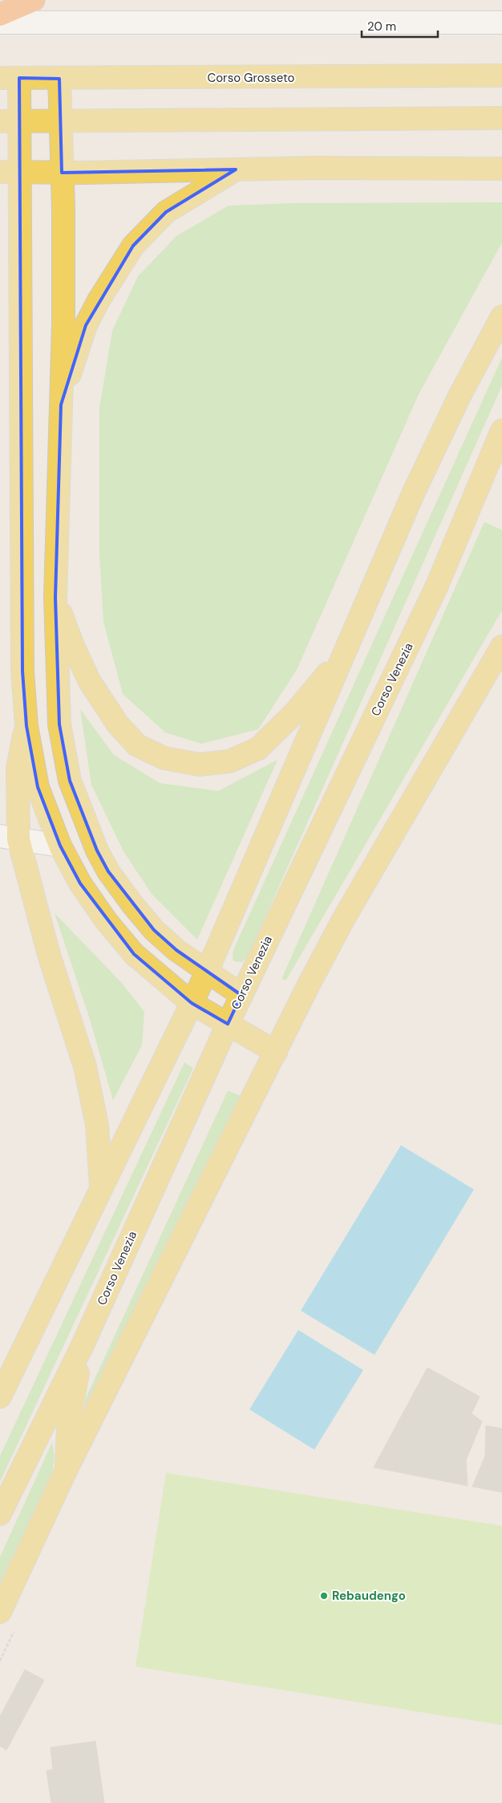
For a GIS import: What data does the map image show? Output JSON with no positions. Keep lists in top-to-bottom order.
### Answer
{
  "streets": {
    "main road": ["Corso Grosseto", "Corso Venezia"]
  },
  "places": ["Rebaudengo"],
  "scale_bar": "20 m"
}
